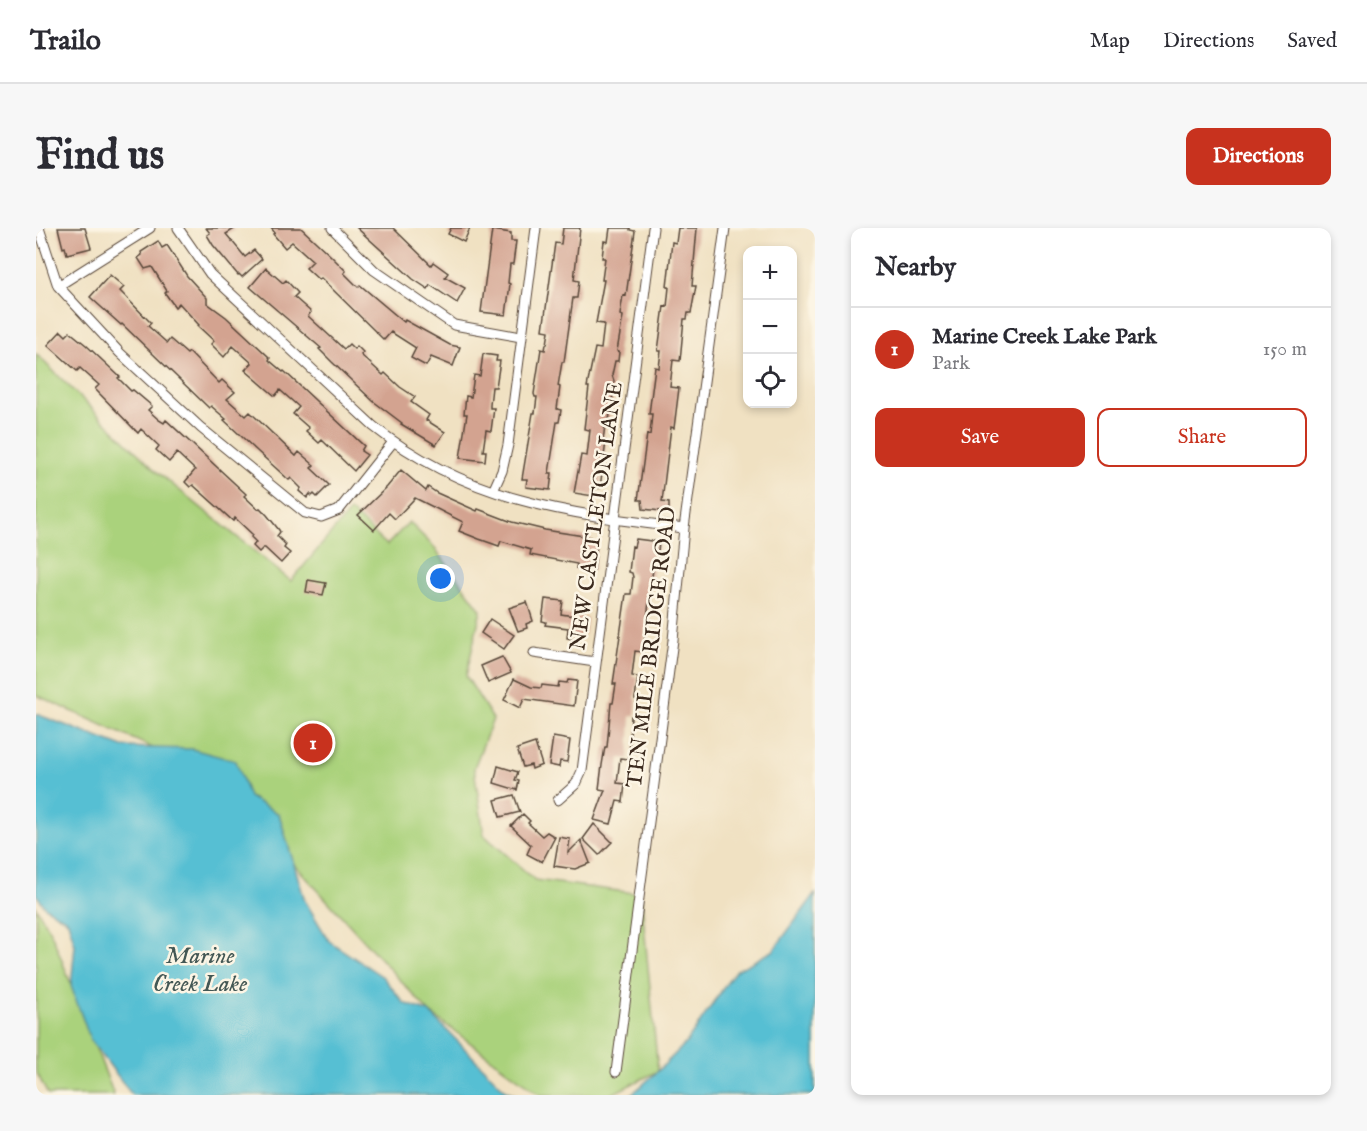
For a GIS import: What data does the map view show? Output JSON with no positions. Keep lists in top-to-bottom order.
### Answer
{
  "streets": {
    "street": ["NEW CASTLETON LANE", "TEN MILE BRIDGE ROAD"]
  },
  "water": ["Marine Creek Lake"],
  "page": {
    "header": "Trailo",
    "nav": ["Map", "Directions", "Saved"],
    "buttons": [
      "Directions",
      ["Save", "Share"]
    ],
    "title": "Find us",
    "heading": "Nearby",
    "map_buttons": ["+", "−"],
    "list": [
      {
        "mark": "1",
        "name": "Marine Creek Lake Park",
        "note": "Park",
        "value": "150 m"
      }
    ],
    "pins": "1"
  }
}
